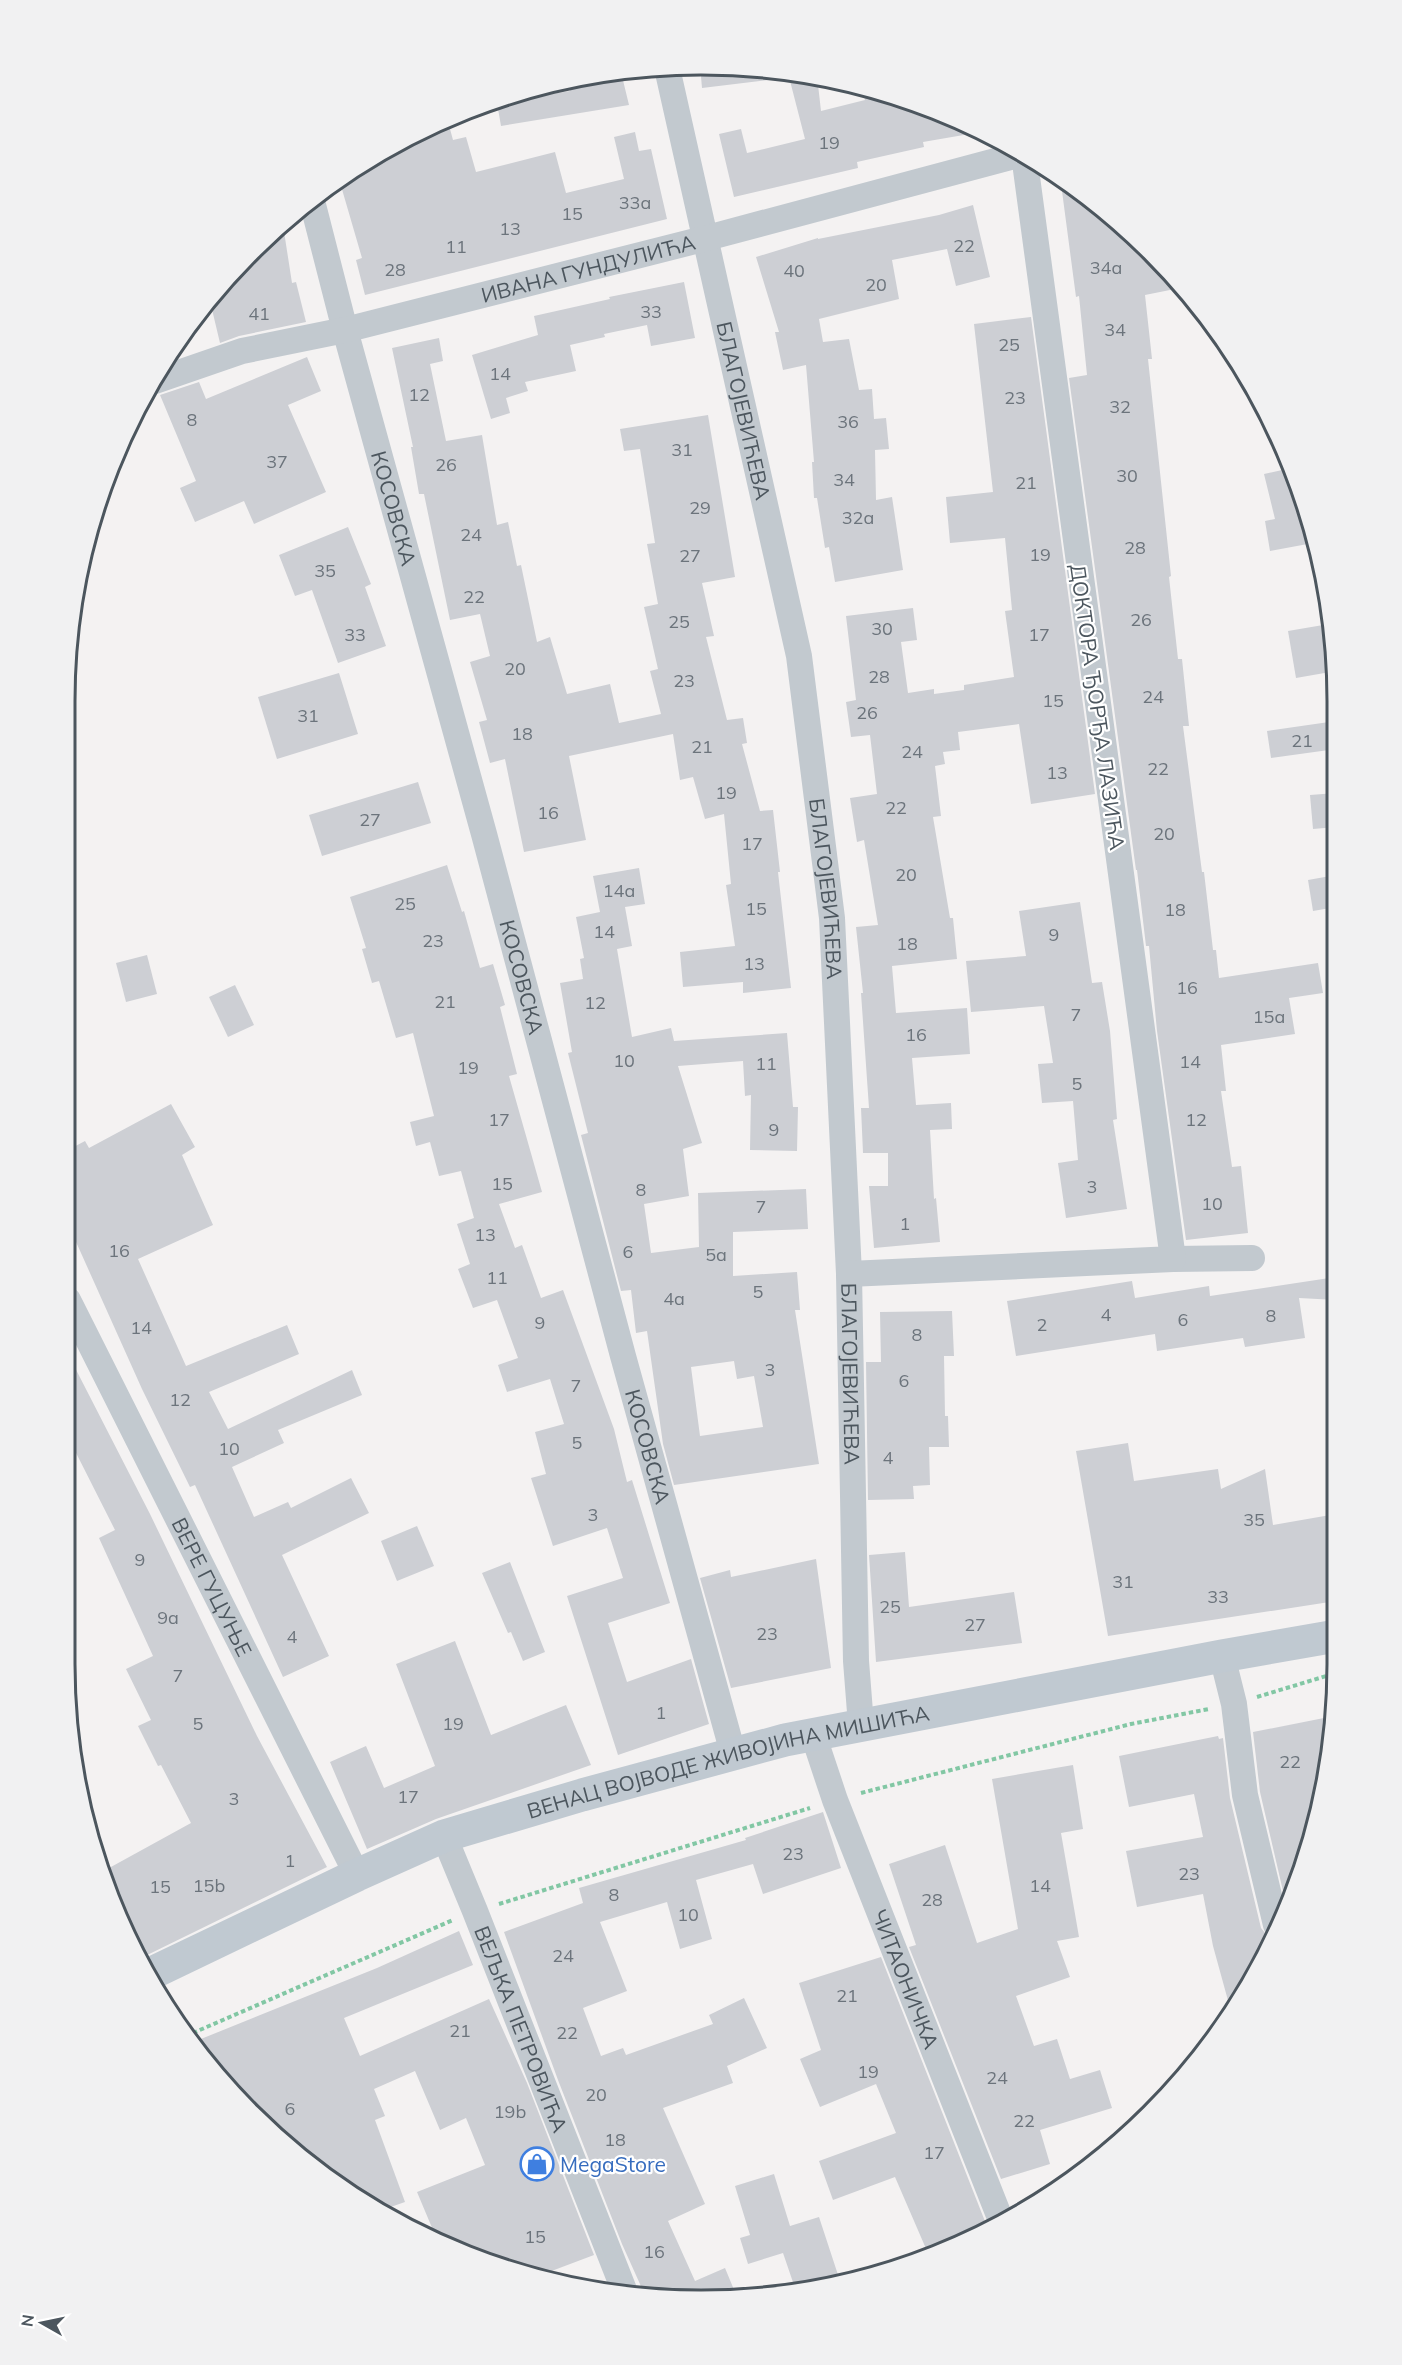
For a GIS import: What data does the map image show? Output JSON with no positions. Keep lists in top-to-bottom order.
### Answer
{
  "streets": {
    "main road": ["ВЕНАЦ ВОЈВОДЕ ЖИВОЈИНА МИШИЋА"],
    "street": [
      "ИВАНА ГУНДУЛИЋА",
      "БЛАГОЈЕВИЋЕВА",
      "КОСОВСКА",
      "ДОКТОРА ЂОРЂА ЛАЗИЋА",
      "ВЕРЕ ГУЦУЊЕ",
      "ЧИТАОНИЧКА",
      "ВЕЉКА ПЕТРОВИЋА"
    ]
  },
  "crossings": [
    ["ИВАНА ГУНДУЛИЋА", "БЛАГОЈЕВИЋЕВА"],
    ["ИВАНА ГУНДУЛИЋА", "КОСОВСКА"],
    ["БЛАГОЈЕВИЋЕВА", "ВЕНАЦ ВОЈВОДЕ ЖИВОЈИНА МИШИЋА"],
    ["КОСОВСКА", "ВЕНАЦ ВОЈВОДЕ ЖИВОЈИНА МИШИЋА"],
    ["ВЕРЕ ГУЦУЊЕ", "ВЕНАЦ ВОЈВОДЕ ЖИВОЈИНА МИШИЋА"],
    ["ВЕНАЦ ВОЈВОДЕ ЖИВОЈИНА МИШИЋА", "ЧИТАОНИЧКА"],
    ["ВЕНАЦ ВОЈВОДЕ ЖИВОЈИНА МИШИЋА", "ВЕЉКА ПЕТРОВИЋА"]
  ],
  "places": {
    "shop": ["MegaStore"]
  },
  "house_numbers": [
    "19",
    "33a",
    "15",
    "13",
    "22",
    "11",
    "34a",
    "28",
    "40",
    "20",
    "33",
    "41",
    "34",
    "25",
    "14",
    "12",
    "23",
    "32",
    "8",
    "36",
    "31",
    "37",
    "26",
    "30",
    "34",
    "21",
    "29",
    "32a",
    "24",
    "28",
    "19",
    "27",
    "35",
    "22",
    "26",
    "25",
    "30",
    "33",
    "17",
    "20",
    "28",
    "23",
    "24",
    "15",
    "26",
    "31",
    "18",
    "21",
    "21",
    "24",
    "22",
    "13",
    "19",
    "22",
    "16",
    "27",
    "20",
    "17",
    "20",
    "14a",
    "25",
    "15",
    "18",
    "14",
    "9",
    "23",
    "18",
    "13",
    "16",
    "21",
    "12",
    "7",
    "15a",
    "16",
    "10",
    "14",
    "11",
    "19",
    "5",
    "17",
    "12",
    "9",
    "15",
    "3",
    "8",
    "10",
    "7",
    "1",
    "13",
    "16",
    "6",
    "5a",
    "11",
    "5",
    "4a",
    "4",
    "8",
    "6",
    "9",
    "2",
    "14",
    "8",
    "3",
    "6",
    "7",
    "12",
    "5",
    "10",
    "4",
    "3",
    "35",
    "9",
    "31",
    "33",
    "25",
    "9a",
    "27",
    "23",
    "4",
    "7",
    "1",
    "5",
    "19",
    "22",
    "17",
    "3",
    "23",
    "1",
    "23",
    "15b",
    "14",
    "15",
    "8",
    "28",
    "10",
    "24",
    "21",
    "21",
    "22",
    "19",
    "24",
    "20",
    "6",
    "19b",
    "22",
    "18",
    "17",
    "15",
    "16"
  ],
  "north": "left"
}
